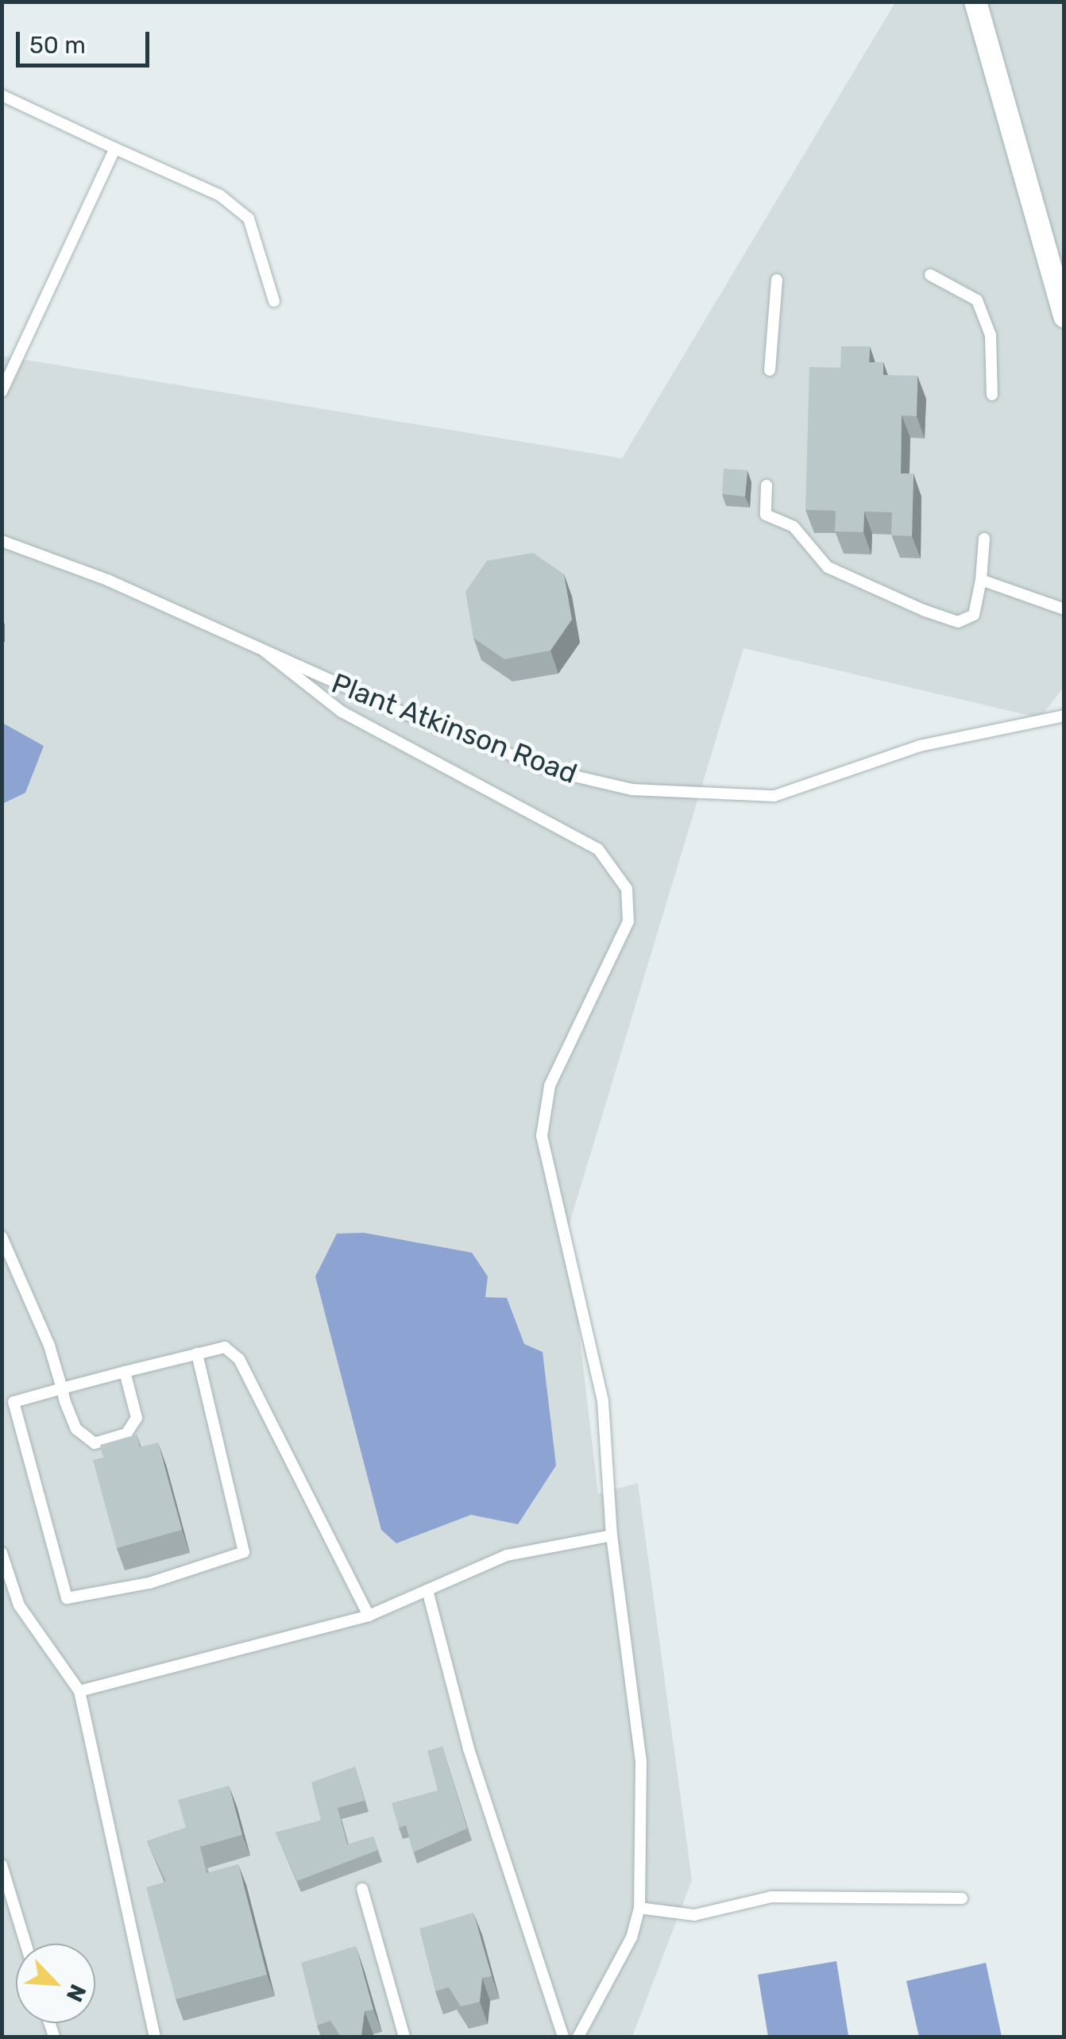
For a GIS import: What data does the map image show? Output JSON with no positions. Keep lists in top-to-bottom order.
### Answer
{
  "streets": {
    "lane": ["Plant Atkinson Road"]
  },
  "scale_bar": "50 m",
  "north": "bottom right"
}
